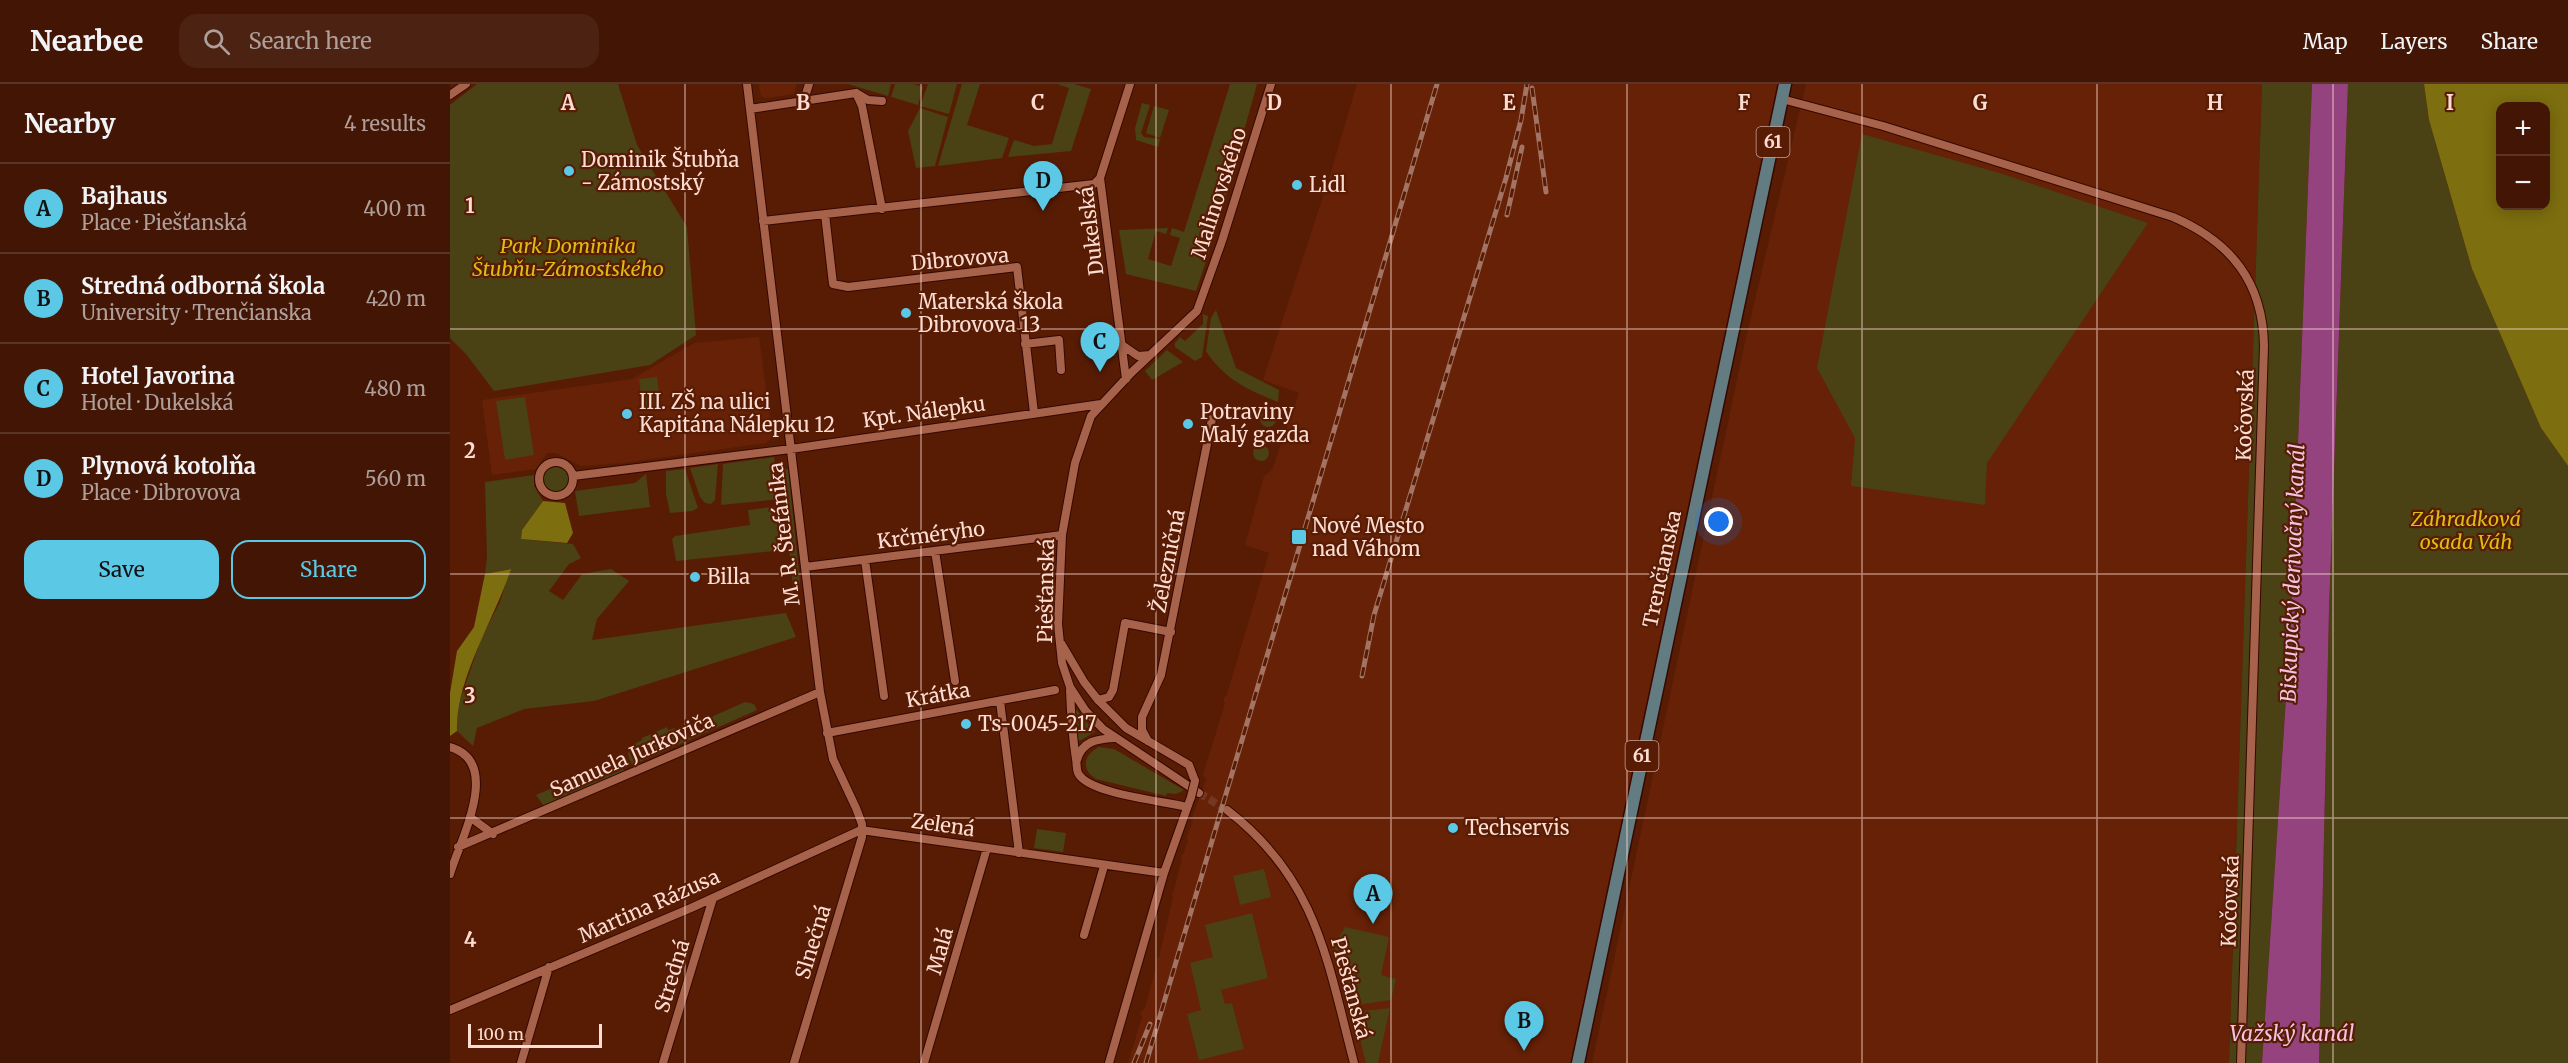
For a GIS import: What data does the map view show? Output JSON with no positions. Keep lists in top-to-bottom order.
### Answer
{
  "streets": {
    "main road": ["61", "Trenčianska"],
    "street": [
      "Malinovského",
      "Dukelská",
      "Dibrovova",
      "Kpt. Nálepku",
      "Kočovská",
      "M. R. Štefánika",
      "Krčméryho",
      "Železničná",
      "Piešťanská",
      "Krátka",
      "Samuela Jurkoviča",
      "Zelená",
      "Martina Rázusa",
      "Slnečná",
      "Malá",
      "Stredná"
    ]
  },
  "crossings": [
    ["Malinovského", "Piešťanská"],
    ["Dukelská", "Piešťanská"],
    ["Dibrovova", "Kpt. Nálepku"],
    ["Kpt. Nálepku", "M. R. Štefánika"],
    ["Kpt. Nálepku", "Piešťanská"],
    ["Kočovská", "Trenčianska"],
    ["M. R. Štefánika", "Krčméryho"],
    ["M. R. Štefánika", "Krátka"],
    ["M. R. Štefánika", "Samuela Jurkoviča"],
    ["M. R. Štefánika", "Zelená"],
    ["M. R. Štefánika", "Martina Rázusa"],
    ["M. R. Štefánika", "Slnečná"],
    ["Krčméryho", "Piešťanská"],
    ["Krčméryho", "Krátka"],
    ["Zelená", "Martina Rázusa"],
    ["Zelená", "Slnečná"],
    ["Zelená", "Malá"],
    ["Martina Rázusa", "Slnečná"],
    ["Martina Rázusa", "Stredná"]
  ],
  "water": ["Biskupický derivačný kanál", "Važský kanál"],
  "parks": ["Park Dominika Štubňu-Zámostského", "Záhradková osada Váh"],
  "places": {
    "other": [
      "Dominik Štubňa - Zámostský",
      "Lidl",
      "Materská škola Dibrovova 13",
      "III. ZŠ na ulici Kapitána Nálepku 12",
      "Potraviny Malý gazda",
      "Billa",
      "Ts-0045-217",
      "Techservis"
    ],
    "transit": ["Nové Mesto nad Váhom"]
  },
  "scale_bar": "100 m",
  "page": {
    "header": "Nearbee",
    "search": "Search here",
    "nav": ["Map", "Layers", "Share"],
    "heading": ["Nearby", "4 results"],
    "map_buttons": ["+", "−"],
    "pins": [
      "D",
      "C",
      "A",
      "B"
    ],
    "list": [
      {
        "mark": "A",
        "name": "Bajhaus",
        "note": "Place · Piešťanská",
        "value": "400 m"
      },
      {
        "mark": "B",
        "name": "Stredná odborná škola",
        "note": "University · Trenčianska",
        "value": "420 m"
      },
      {
        "mark": "C",
        "name": "Hotel Javorina",
        "note": "Hotel · Dukelská",
        "value": "480 m"
      },
      {
        "mark": "D",
        "name": "Plynová kotolňa",
        "note": "Place · Dibrovova",
        "value": "560 m"
      }
    ],
    "buttons": ["Save", "Share"],
    "scale": "100 m"
  },
  "grid": {
    "columns": [
      "A",
      "B",
      "C",
      "D",
      "E",
      "F",
      "G",
      "H",
      "I"
    ],
    "rows": [
      "1",
      "2",
      "3",
      "4"
    ]
  }
}
